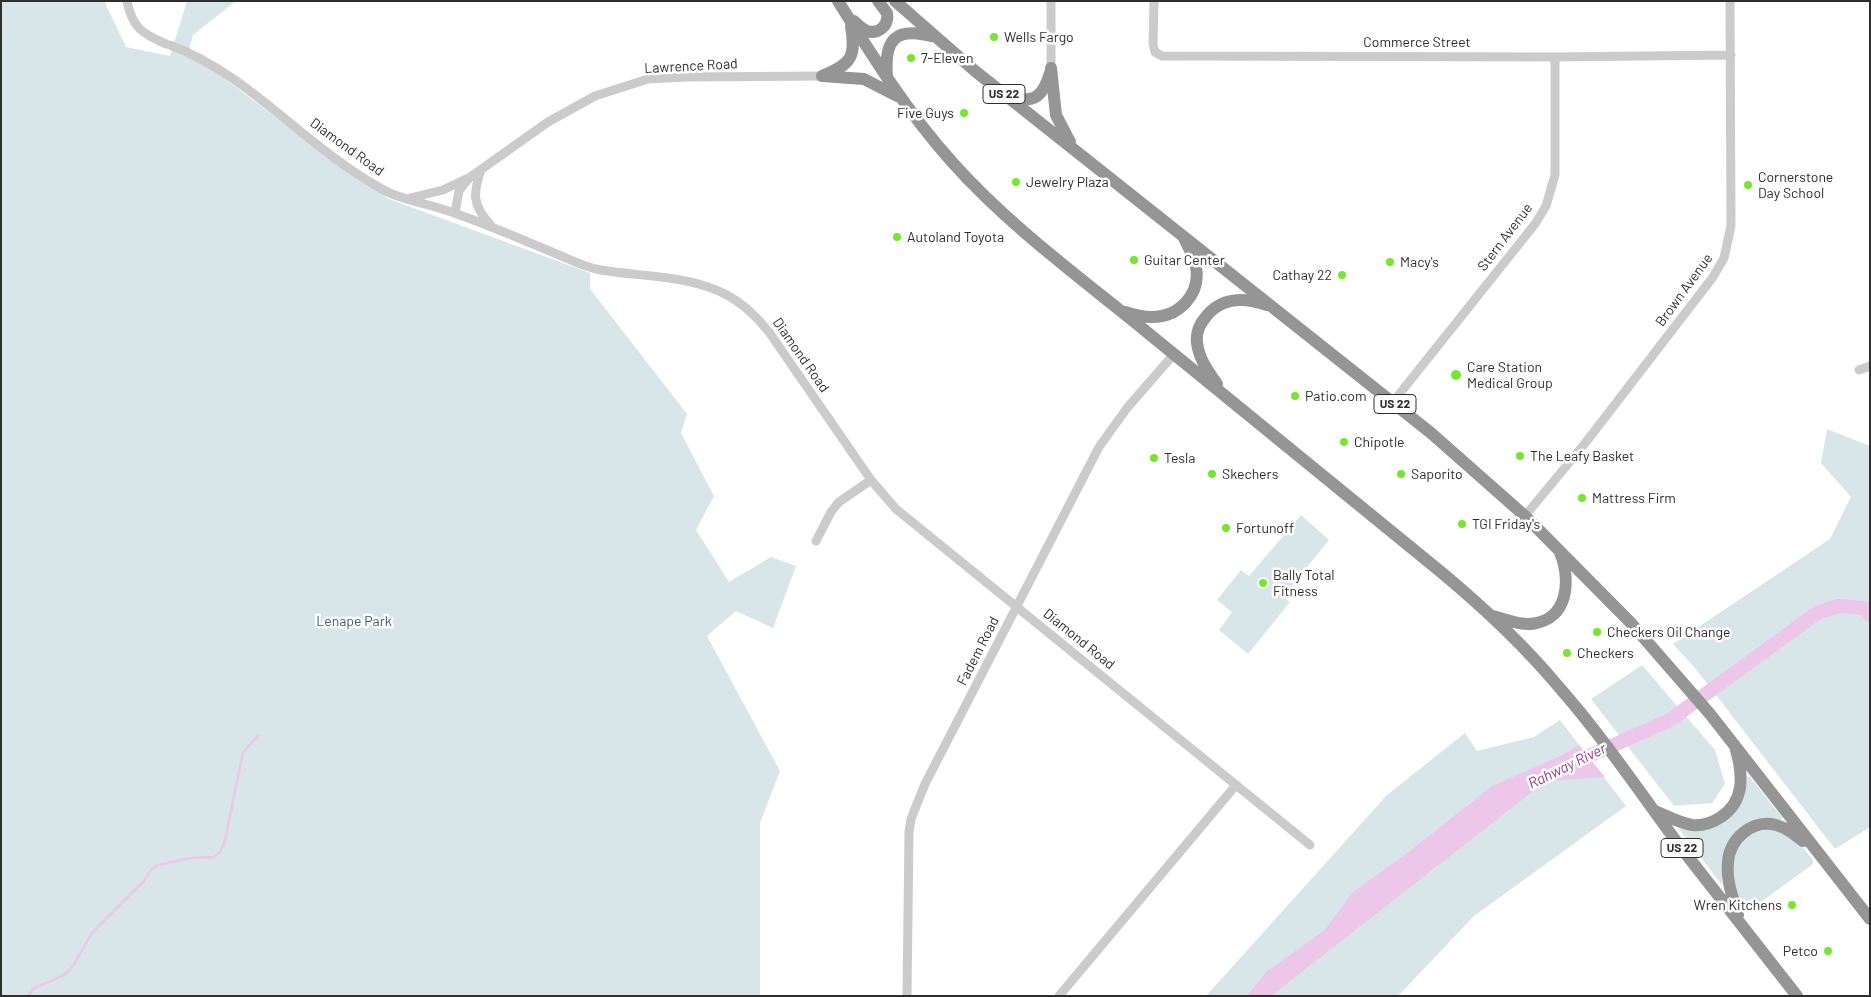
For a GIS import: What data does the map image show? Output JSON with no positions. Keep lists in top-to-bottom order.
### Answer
{
  "streets": {
    "highway": ["US 22"],
    "street": [
      "Commerce Street",
      "Lawrence Road",
      "Diamond Road",
      "Stern Avenue",
      "Brown Avenue",
      "Fadem Road"
    ]
  },
  "crossings": [
    ["Commerce Street", "Stern Avenue"],
    ["Commerce Street", "Brown Avenue"],
    ["Lawrence Road", "Diamond Road"],
    ["US 22", "Stern Avenue"],
    ["US 22", "Brown Avenue"],
    ["US 22", "Fadem Road"],
    ["Diamond Road", "Fadem Road"]
  ],
  "water": ["Rahway River"],
  "parks": ["Lenape Park"],
  "places": [
    "Wells Fargo",
    "7-Eleven",
    "Five Guys",
    "Jewelry Plaza",
    "Cornerstone Day School",
    "Autoland Toyota",
    "Guitar Center",
    "Macy's",
    "Cathay 22",
    "Care Station Medical Group",
    "Patio.com",
    "Chipotle",
    "The Leafy Basket",
    "Tesla",
    "Skechers",
    "Saporito",
    "Mattress Firm",
    "TGI Friday's",
    "Fortunoff",
    "Bally Total Fitness",
    "Checkers Oil Change",
    "Checkers",
    "Wren Kitchens",
    "Petco"
  ]
}
